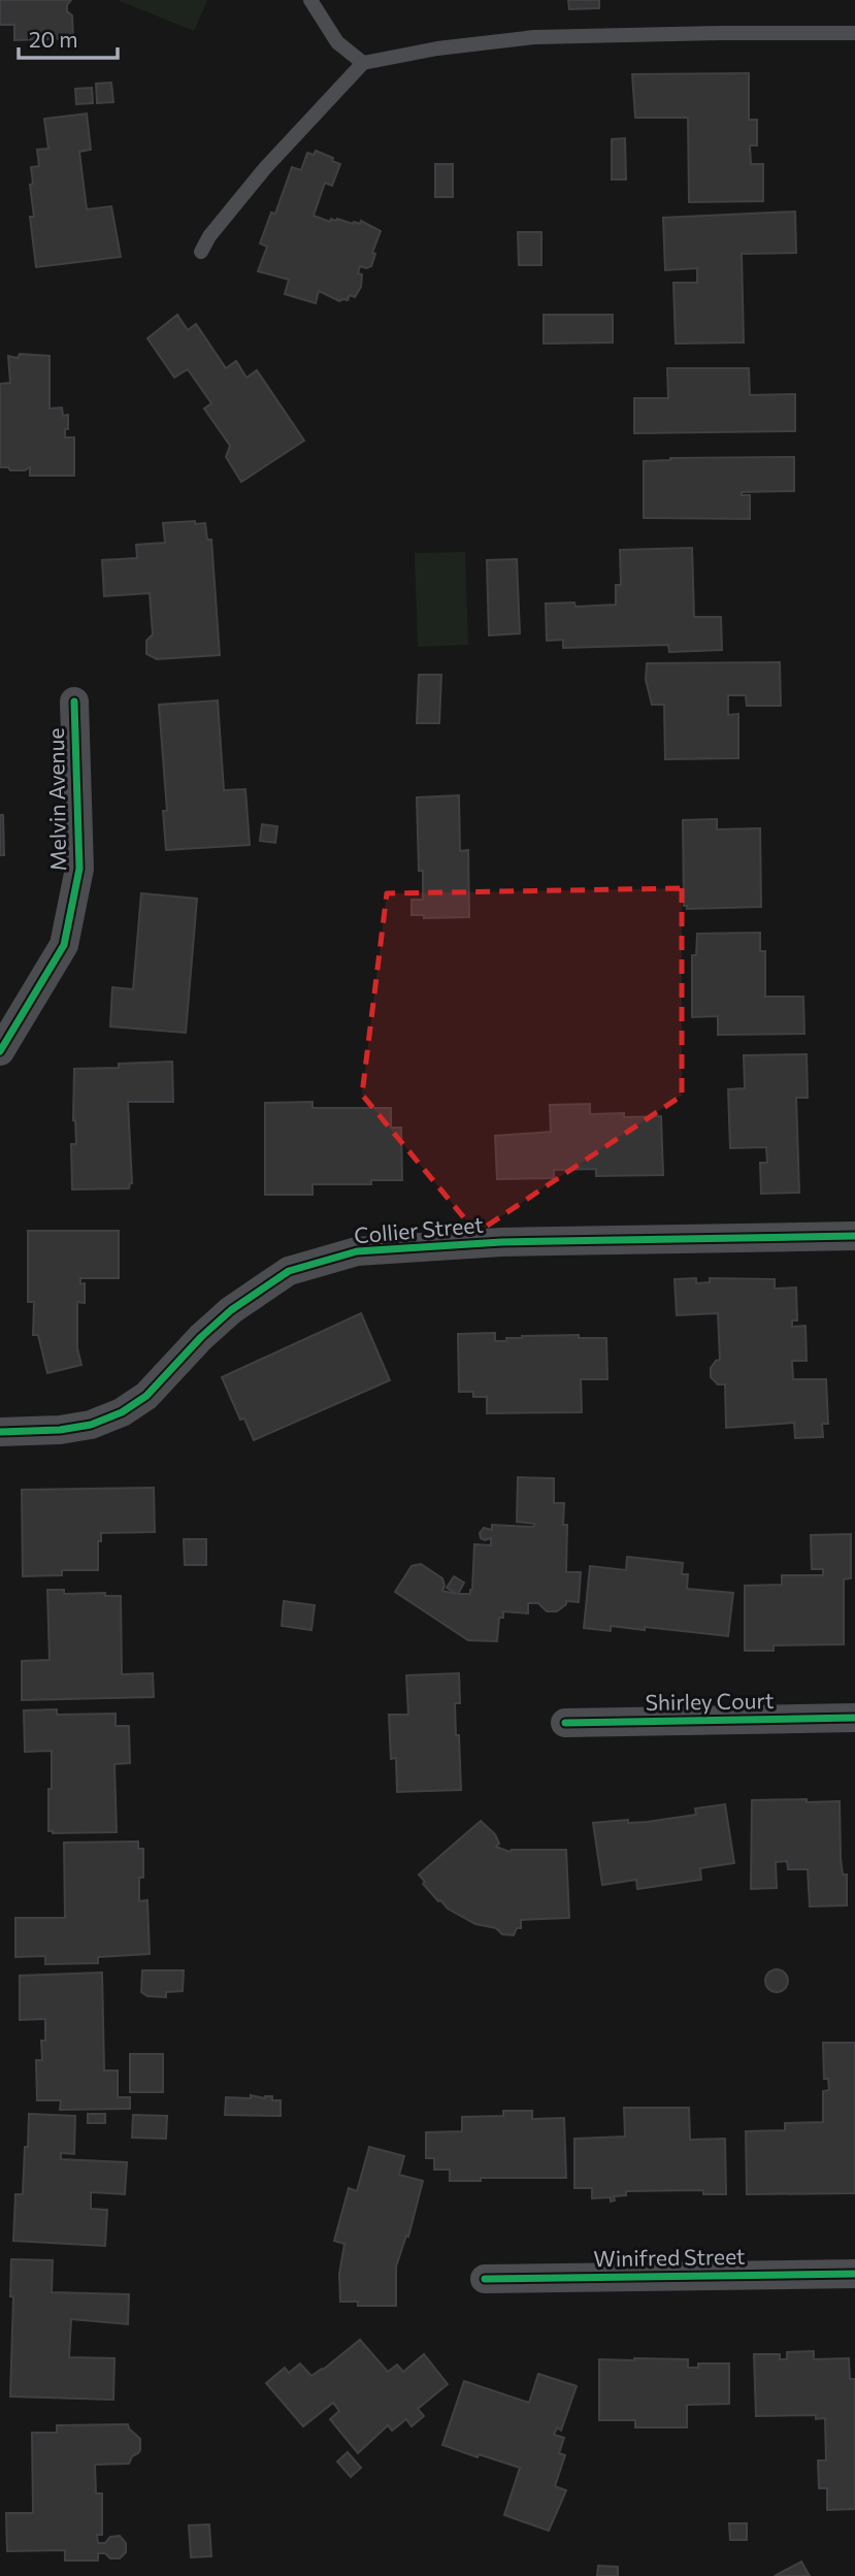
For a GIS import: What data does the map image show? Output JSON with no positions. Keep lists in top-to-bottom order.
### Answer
{
  "streets": {
    "street": [
      "Melvin Avenue",
      "Collier Street",
      "Shirley Court",
      "Winifred Street"
    ]
  },
  "scale_bar": "20 m"
}
